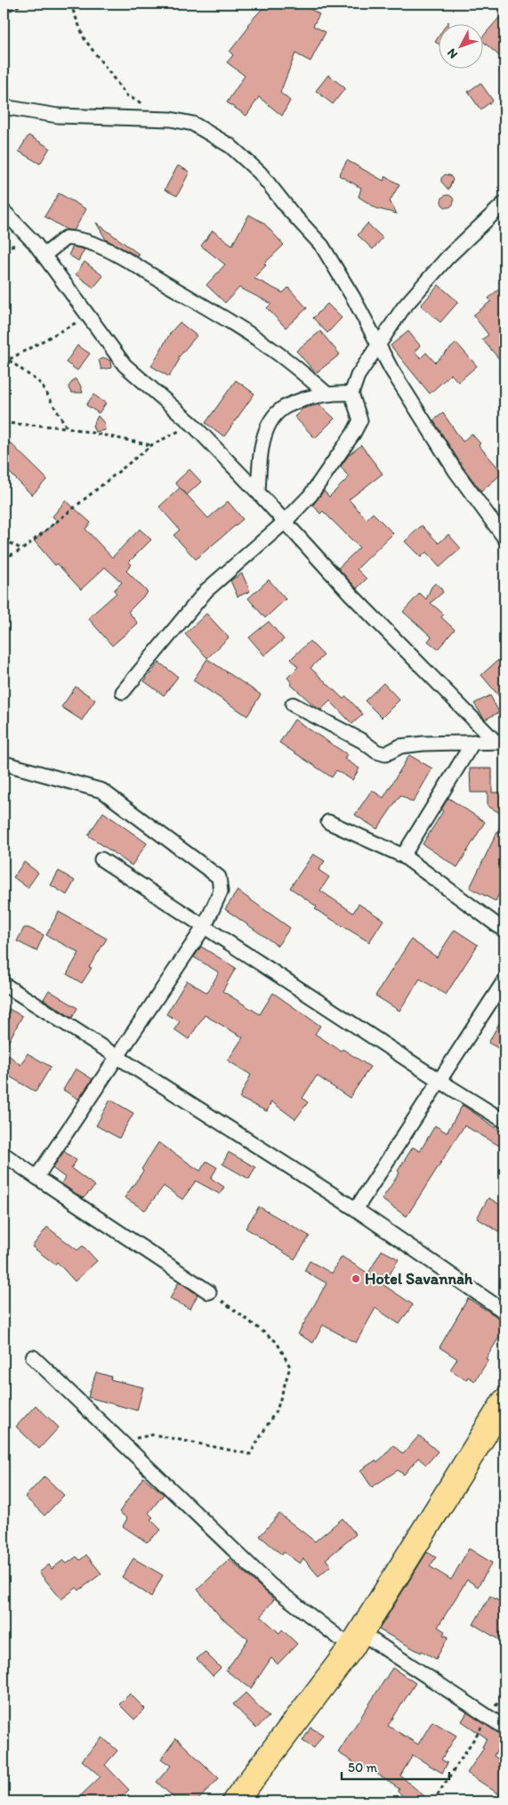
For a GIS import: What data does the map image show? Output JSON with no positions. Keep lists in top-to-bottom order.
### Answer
{
  "places": ["Hotel Savannah"],
  "scale_bar": "50 m",
  "north": "bottom left"
}
